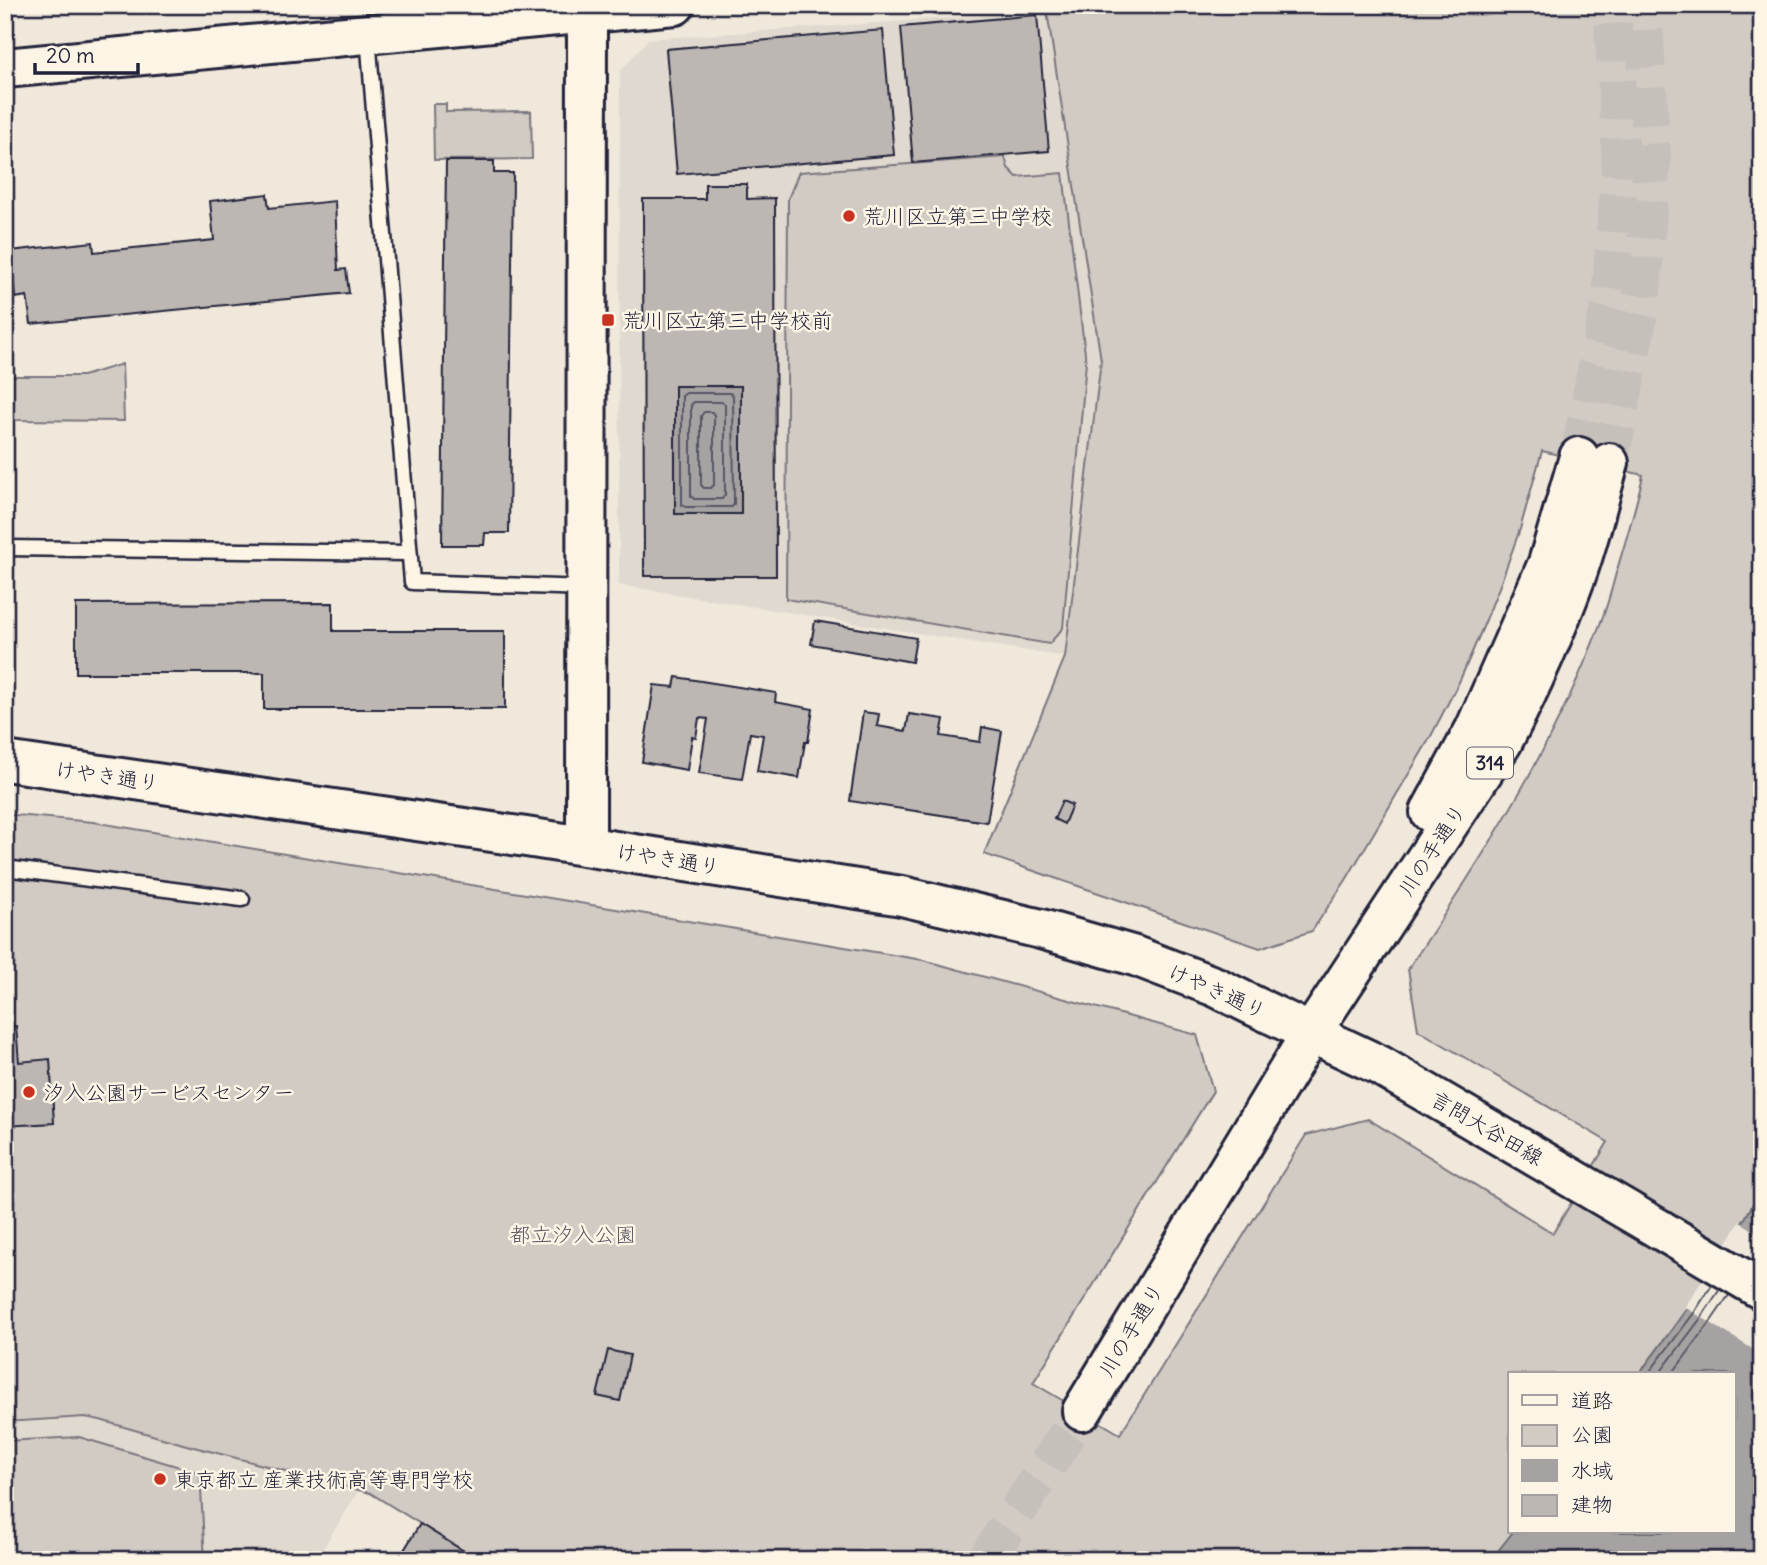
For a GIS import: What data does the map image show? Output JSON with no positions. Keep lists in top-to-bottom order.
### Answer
{
  "streets": {
    "street": [
      "314",
      "けやき通り",
      "川の手通り",
      "言問大谷田線"
    ]
  },
  "crossings": [
    ["けやき通り", "川の手通り"],
    ["けやき通り", "言問大谷田線"],
    ["川の手通り", "言問大谷田線"]
  ],
  "parks": ["都立汐入公園"],
  "places": {
    "other": ["荒川区立第三中学校", "汐入公園サービスセンター", "東京都立 産業技術高等専門学校"],
    "transit": ["荒川区立第三中学校前"]
  },
  "legend": [
    "道路",
    "公園",
    "水域",
    "建物"
  ],
  "scale_bar": "20 m"
}
